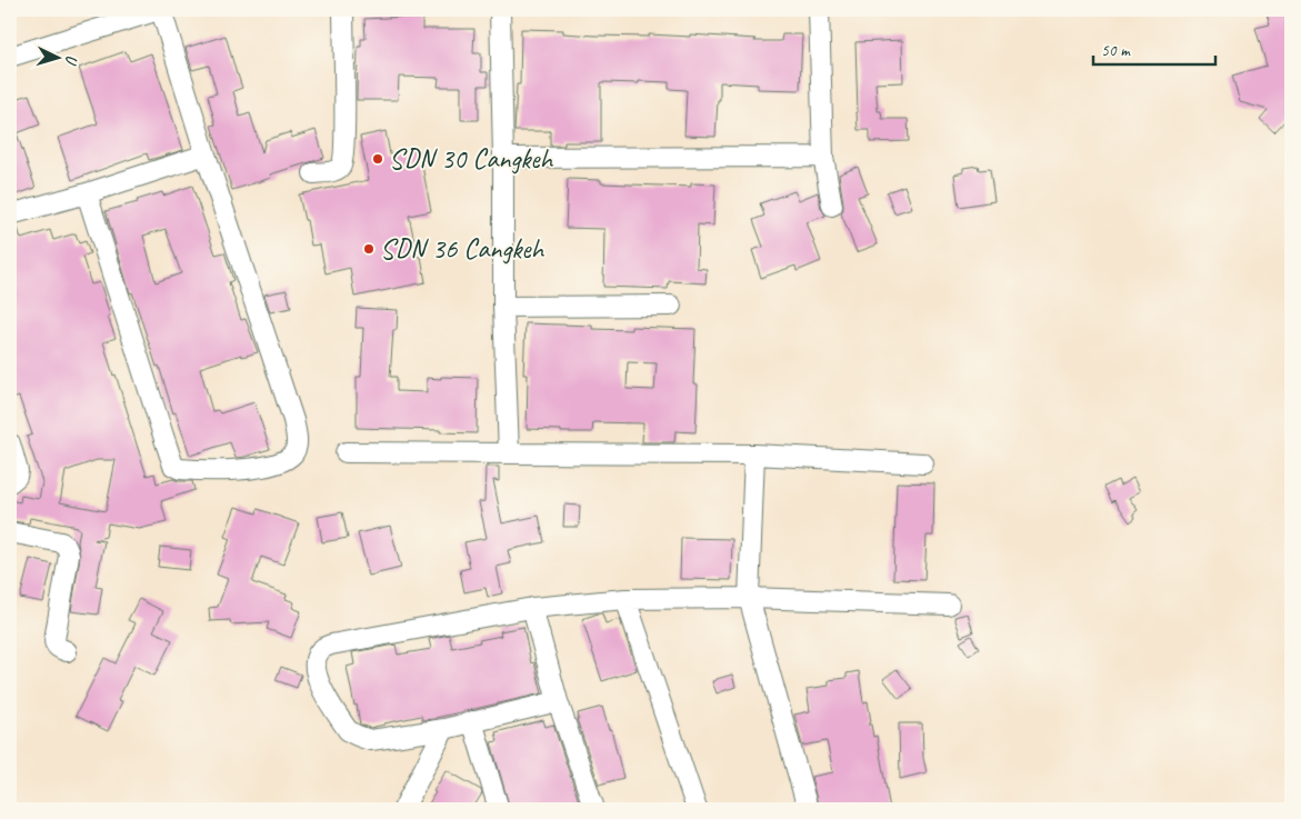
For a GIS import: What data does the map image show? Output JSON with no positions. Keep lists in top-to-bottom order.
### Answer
{
  "places": ["SDN 30 Cangkeh", "SDN 36 Cangkeh"],
  "scale_bar": "50 m",
  "north": "right"
}
